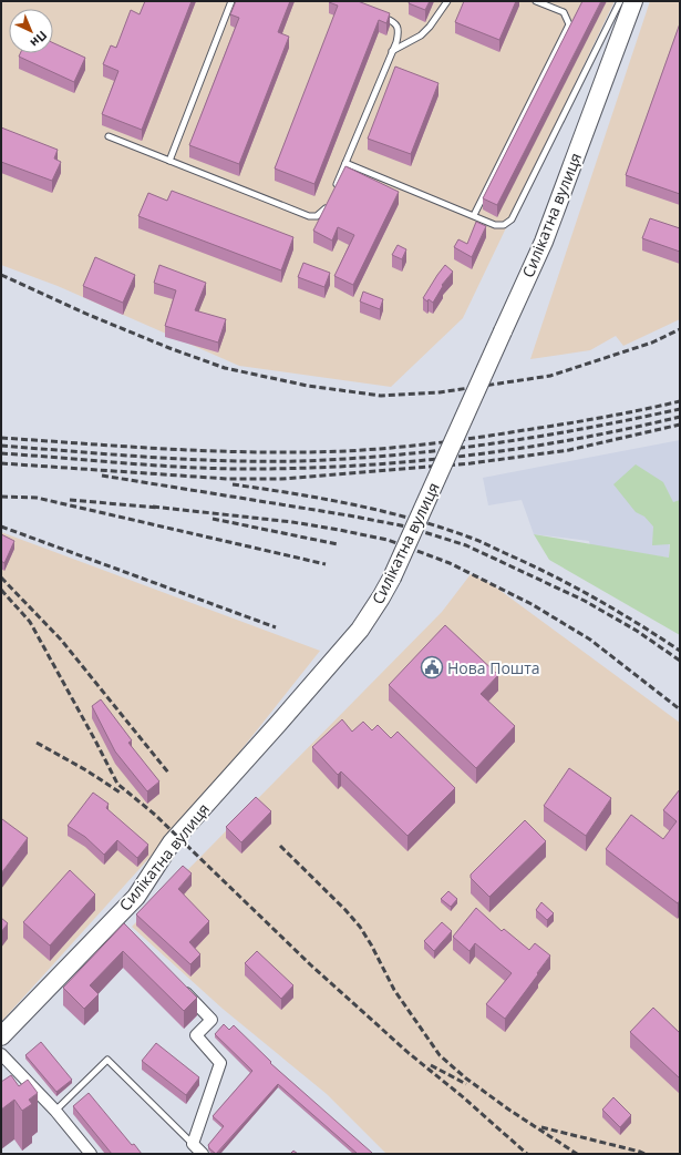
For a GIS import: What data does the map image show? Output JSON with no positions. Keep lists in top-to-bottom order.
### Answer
{
  "streets": {
    "main road": ["Силікатна вулиця"]
  },
  "places": {
    "public building": ["Нова Пошта"]
  },
  "north": "bottom right"
}
